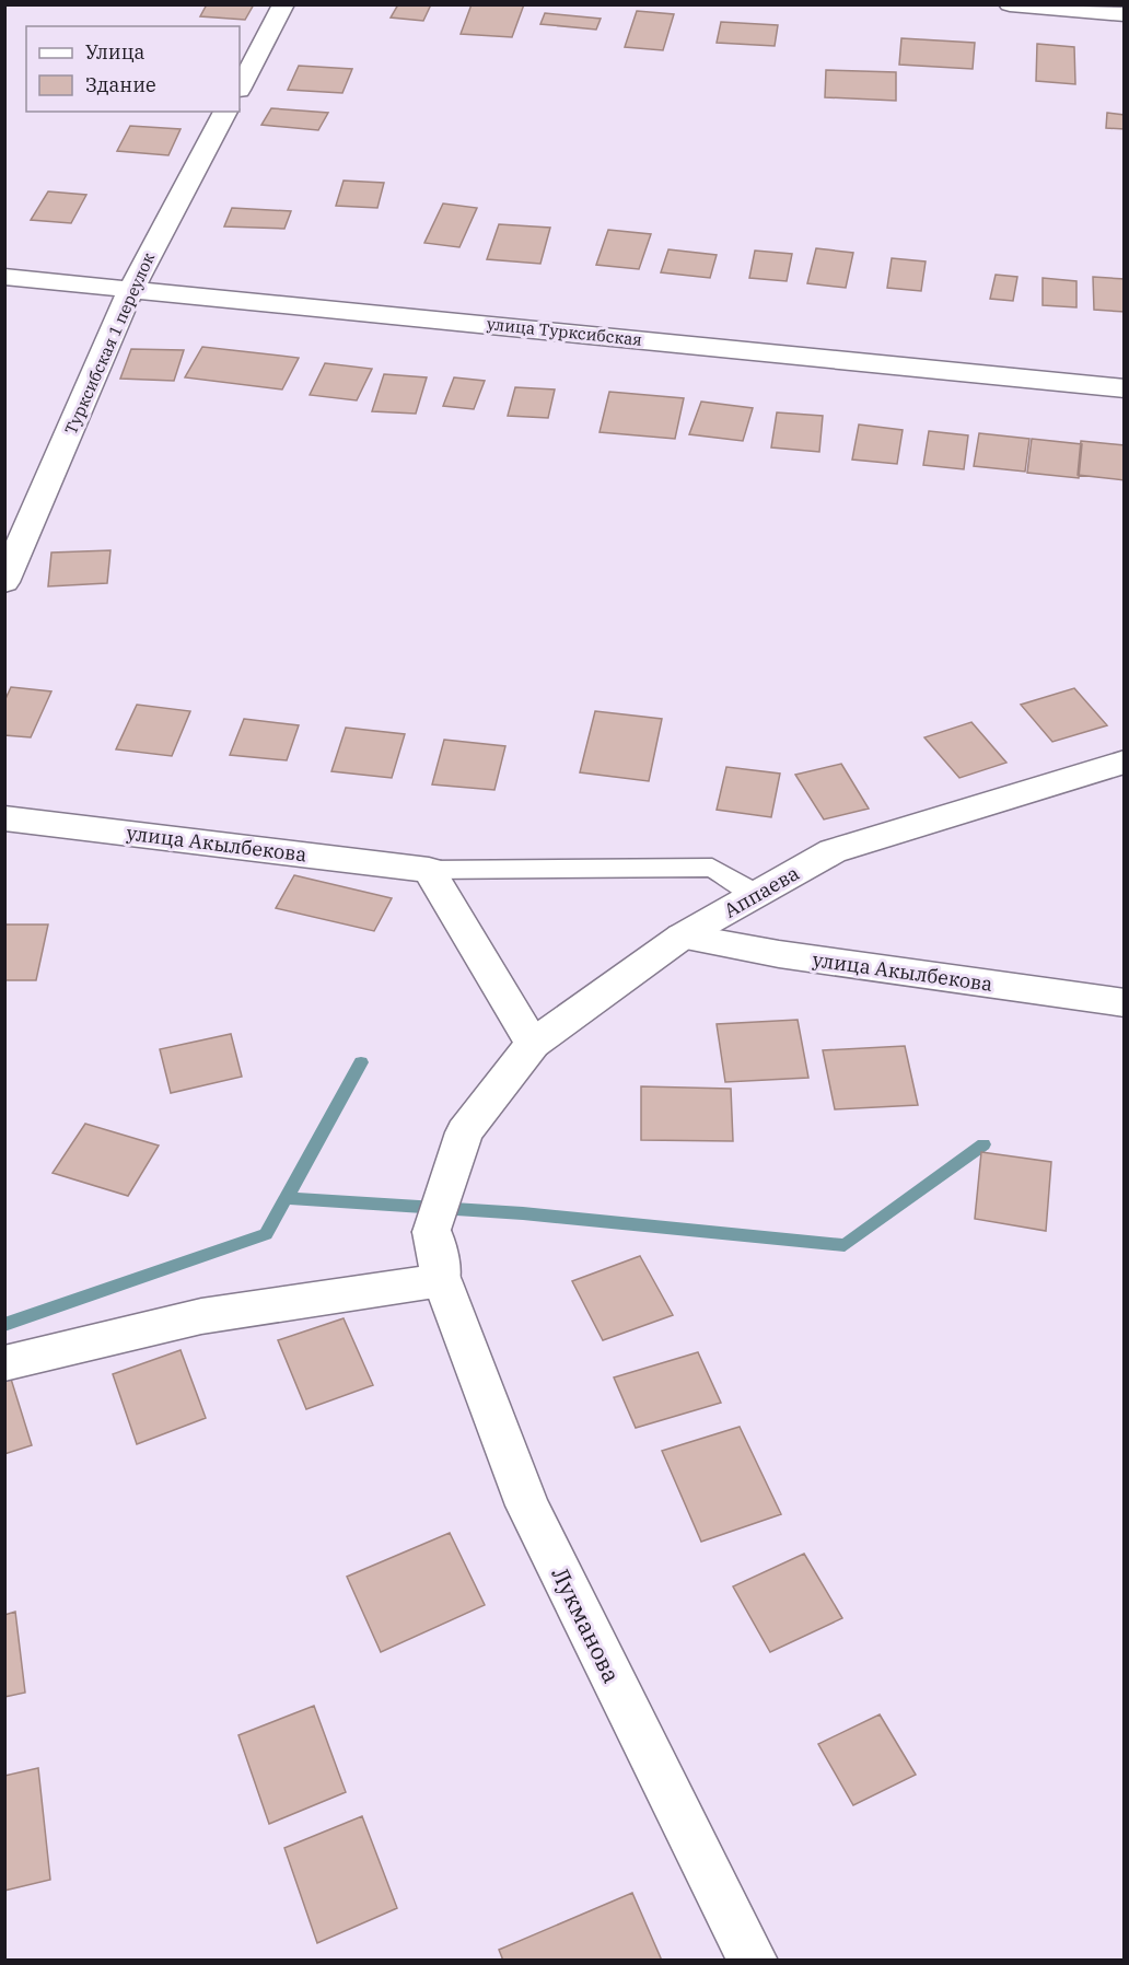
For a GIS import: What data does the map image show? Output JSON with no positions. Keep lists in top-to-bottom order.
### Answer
{
  "streets": {
    "street": [
      "улица Турксибская",
      "Турксибская 1 переулок",
      "улица Акылбекова",
      "Аппаева",
      "Лукманова"
    ]
  },
  "crossings": [
    ["улица Турксибская", "Турксибская 1 переулок"],
    ["улица Акылбекова", "Аппаева"],
    ["Аппаева", "Лукманова"]
  ],
  "legend": ["Улица", "Здание"]
}
